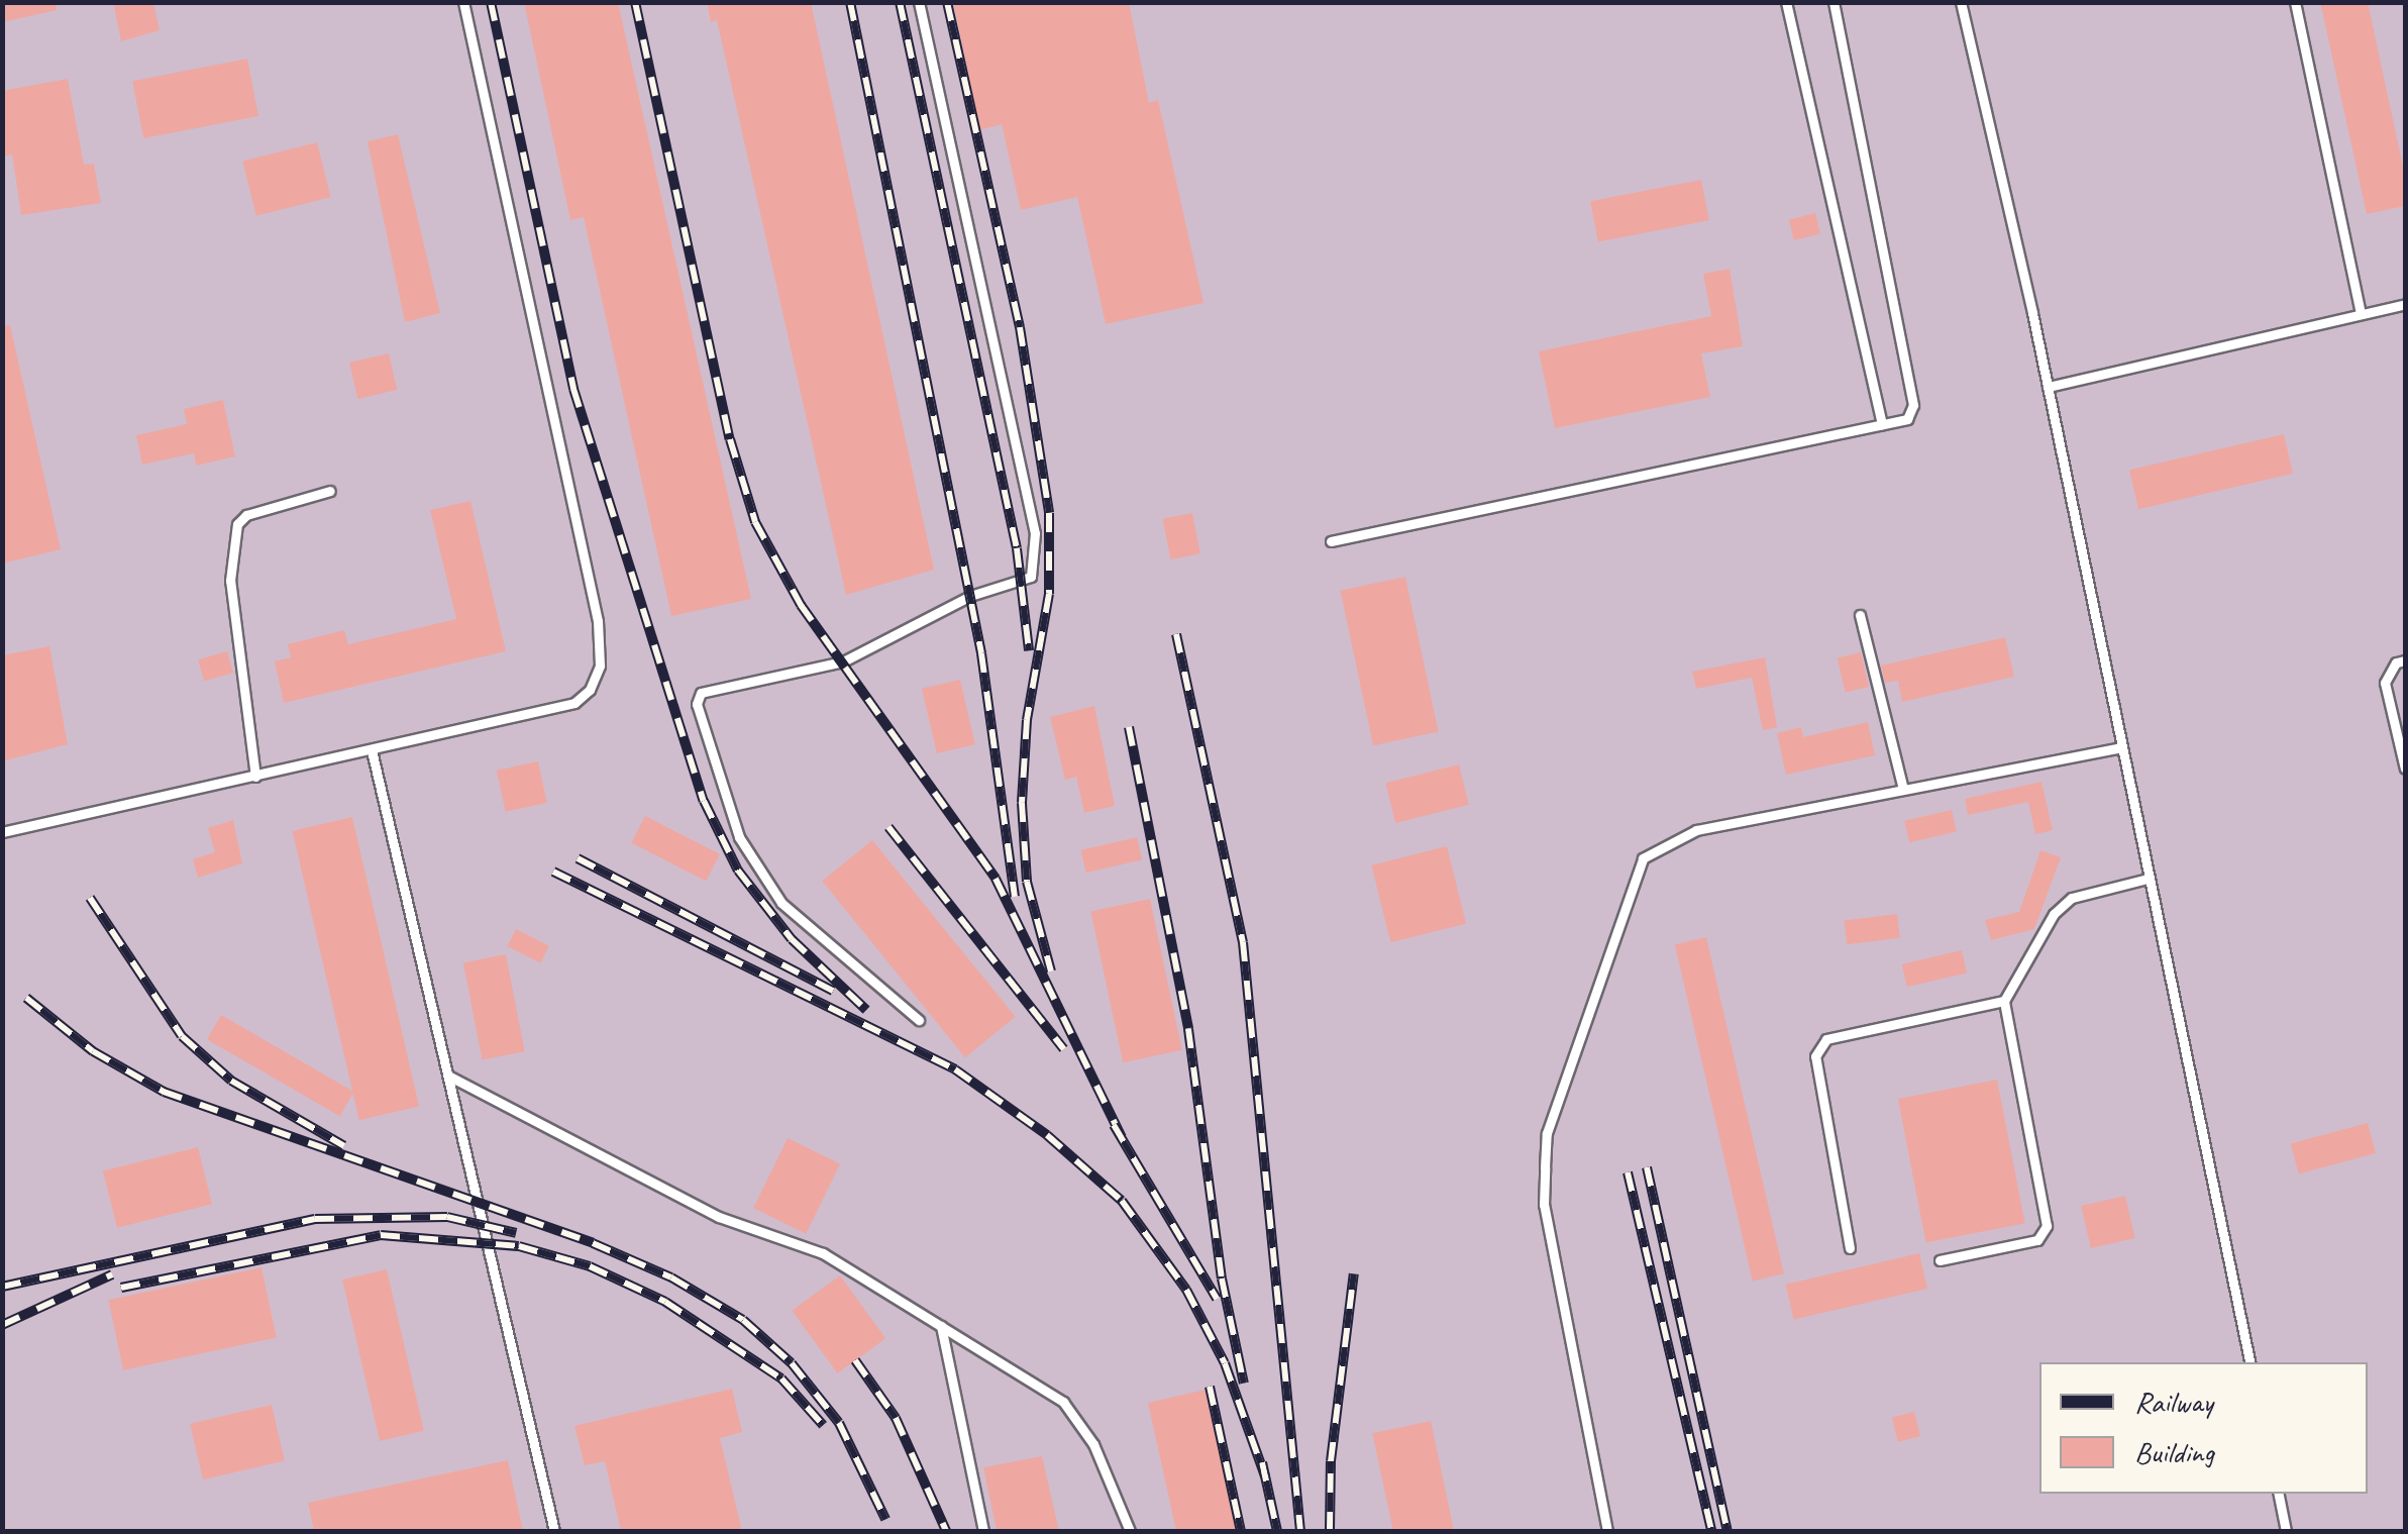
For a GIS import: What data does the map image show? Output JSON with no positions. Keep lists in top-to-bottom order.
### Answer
{
  "legend": ["Railway", "Building"]
}
